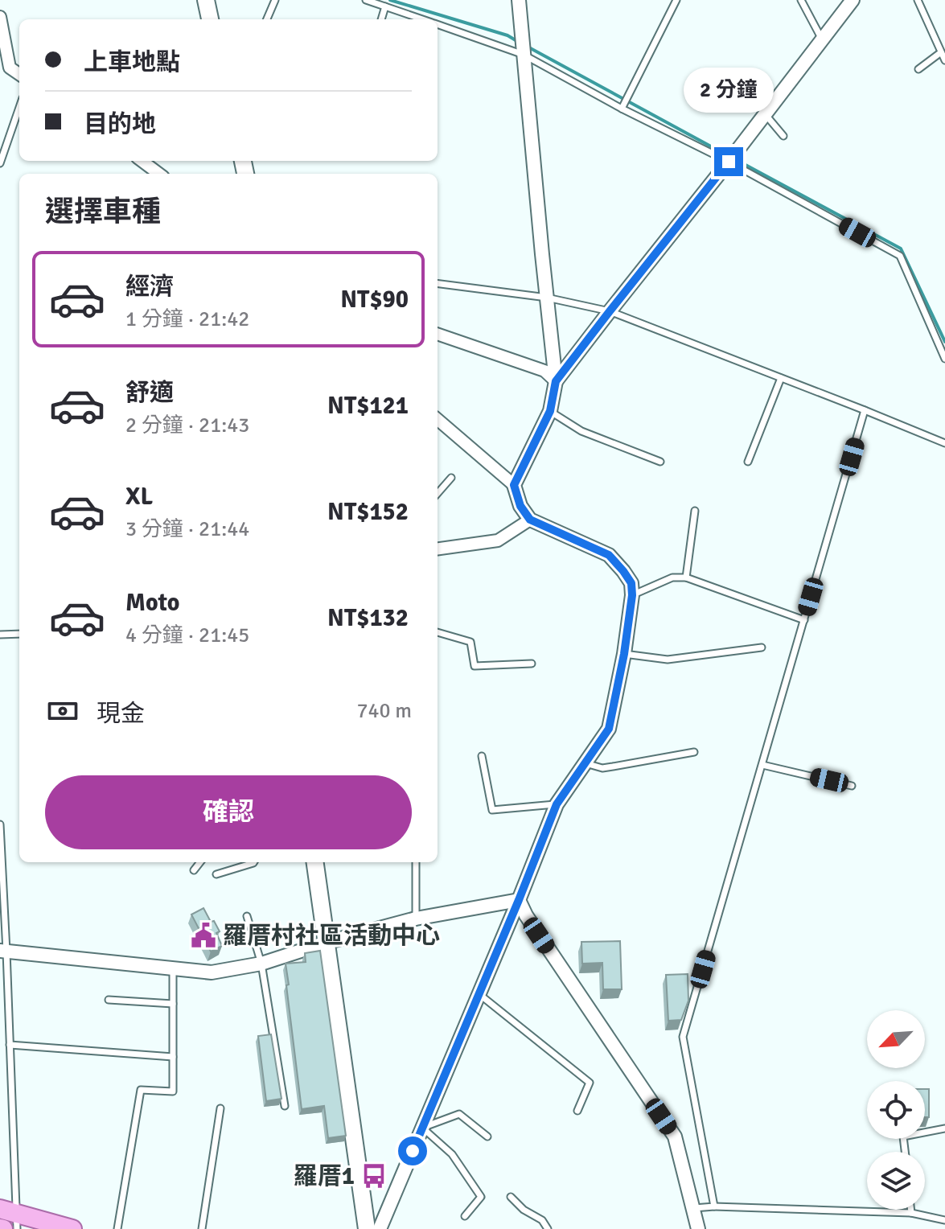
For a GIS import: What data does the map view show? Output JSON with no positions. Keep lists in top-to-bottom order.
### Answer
{
  "places": {
    "public building": ["羅厝村社區活動中心"],
    "bus stop": ["羅厝1"]
  },
  "north": "bottom left",
  "page": {
    "banner": ["上車地點", "目的地"],
    "bubble": "2 分鐘",
    "heading": "選擇車種",
    "list": [
      {
        "name": "經濟",
        "note": "1 分鐘 · 21:42",
        "value": "NT$90"
      },
      {
        "name": "舒適",
        "note": "2 分鐘 · 21:43",
        "value": "NT$121"
      },
      {
        "name": "XL",
        "note": "3 分鐘 · 21:44",
        "value": "NT$152"
      },
      {
        "name": "Moto",
        "note": "4 分鐘 · 21:45",
        "value": "NT$132"
      }
    ],
    "pay": ["現金", "740 m"],
    "buttons": "確認"
  }
}
